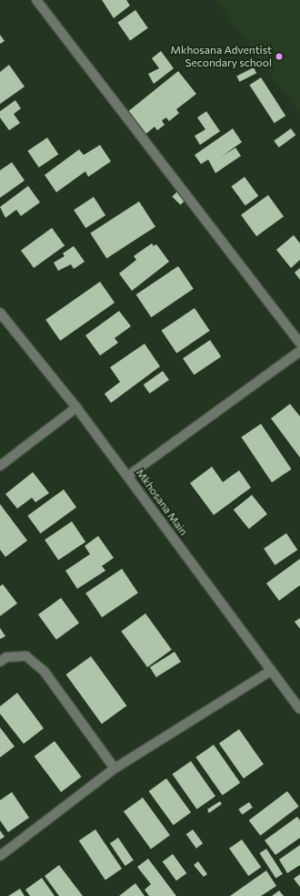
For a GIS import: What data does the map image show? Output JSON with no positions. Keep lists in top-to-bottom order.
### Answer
{
  "streets": {
    "street": ["Mkhosana Main"]
  },
  "places": ["Mkhosana Adventist Secondary school"]
}
